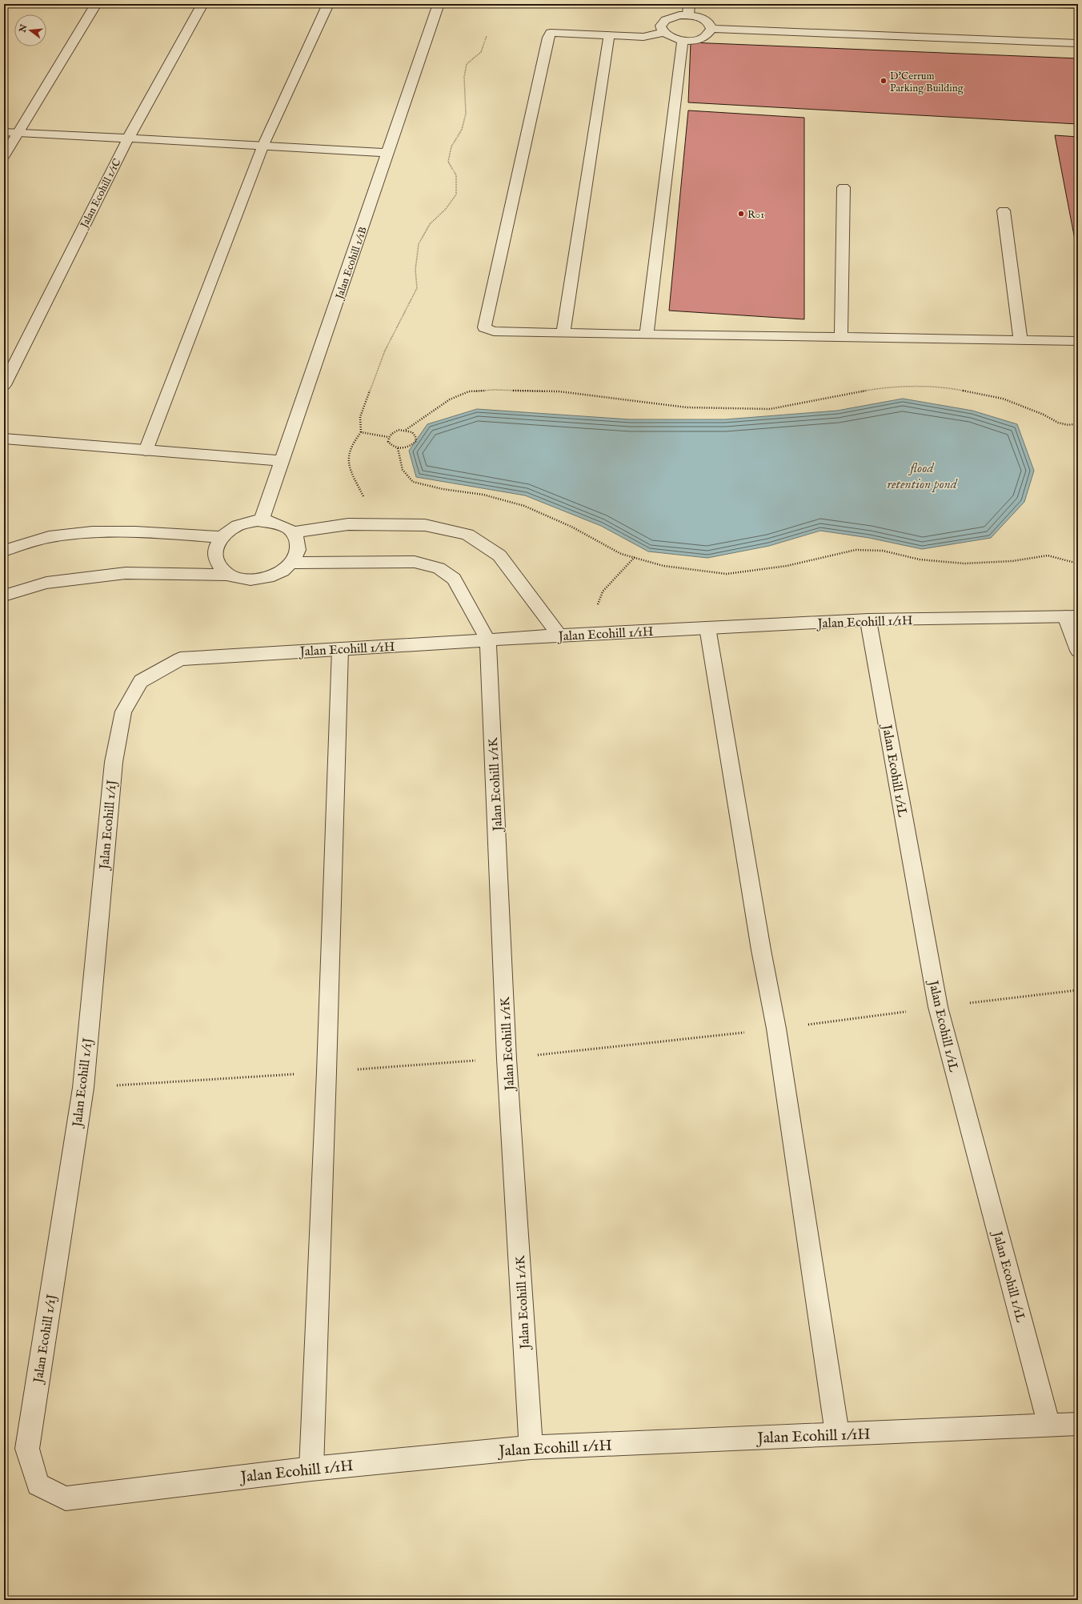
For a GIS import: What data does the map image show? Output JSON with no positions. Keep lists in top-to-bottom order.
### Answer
{
  "streets": {
    "street": [
      "Jalan Ecohill 1/1C",
      "Jalan Ecohill 1/1B",
      "Jalan Ecohill 1/1H",
      "Jalan Ecohill 1/1L",
      "Jalan Ecohill 1/1K",
      "Jalan Ecohill 1/1J"
    ]
  },
  "crossings": [
    ["Jalan Ecohill 1/1H", "Jalan Ecohill 1/1L"],
    ["Jalan Ecohill 1/1H", "Jalan Ecohill 1/1K"],
    ["Jalan Ecohill 1/1H", "Jalan Ecohill 1/1J"]
  ],
  "water": ["flood retention pond"],
  "places": ["D'Cerrum Parking Building", "R01"],
  "north": "left"
}
